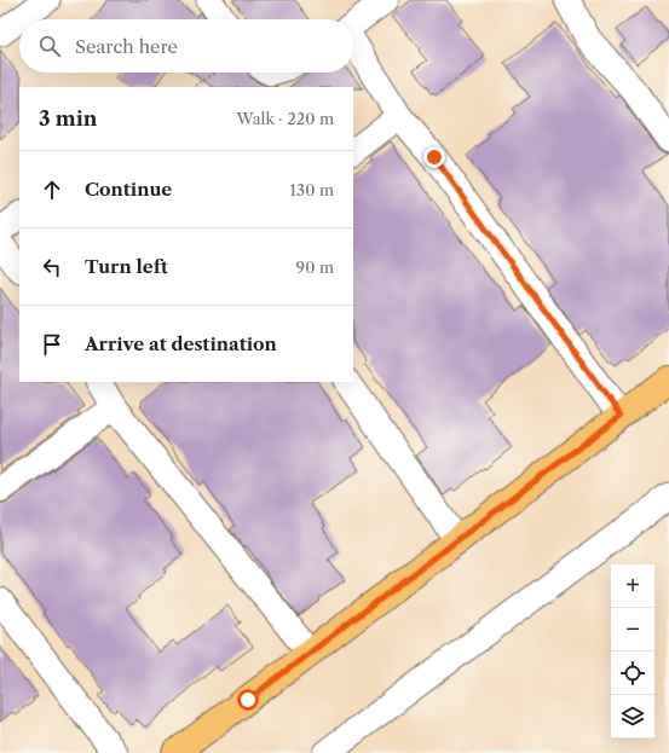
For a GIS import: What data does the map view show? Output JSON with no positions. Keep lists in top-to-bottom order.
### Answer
{
  "page": {
    "search": "Search here",
    "heading": ["3 min", "Walk · 220 m"],
    "list": [
      ["Continue", "130 m"],
      ["Turn left", "90 m"],
      "Arrive at destination"
    ],
    "map_buttons": ["+", "−"]
  }
}
